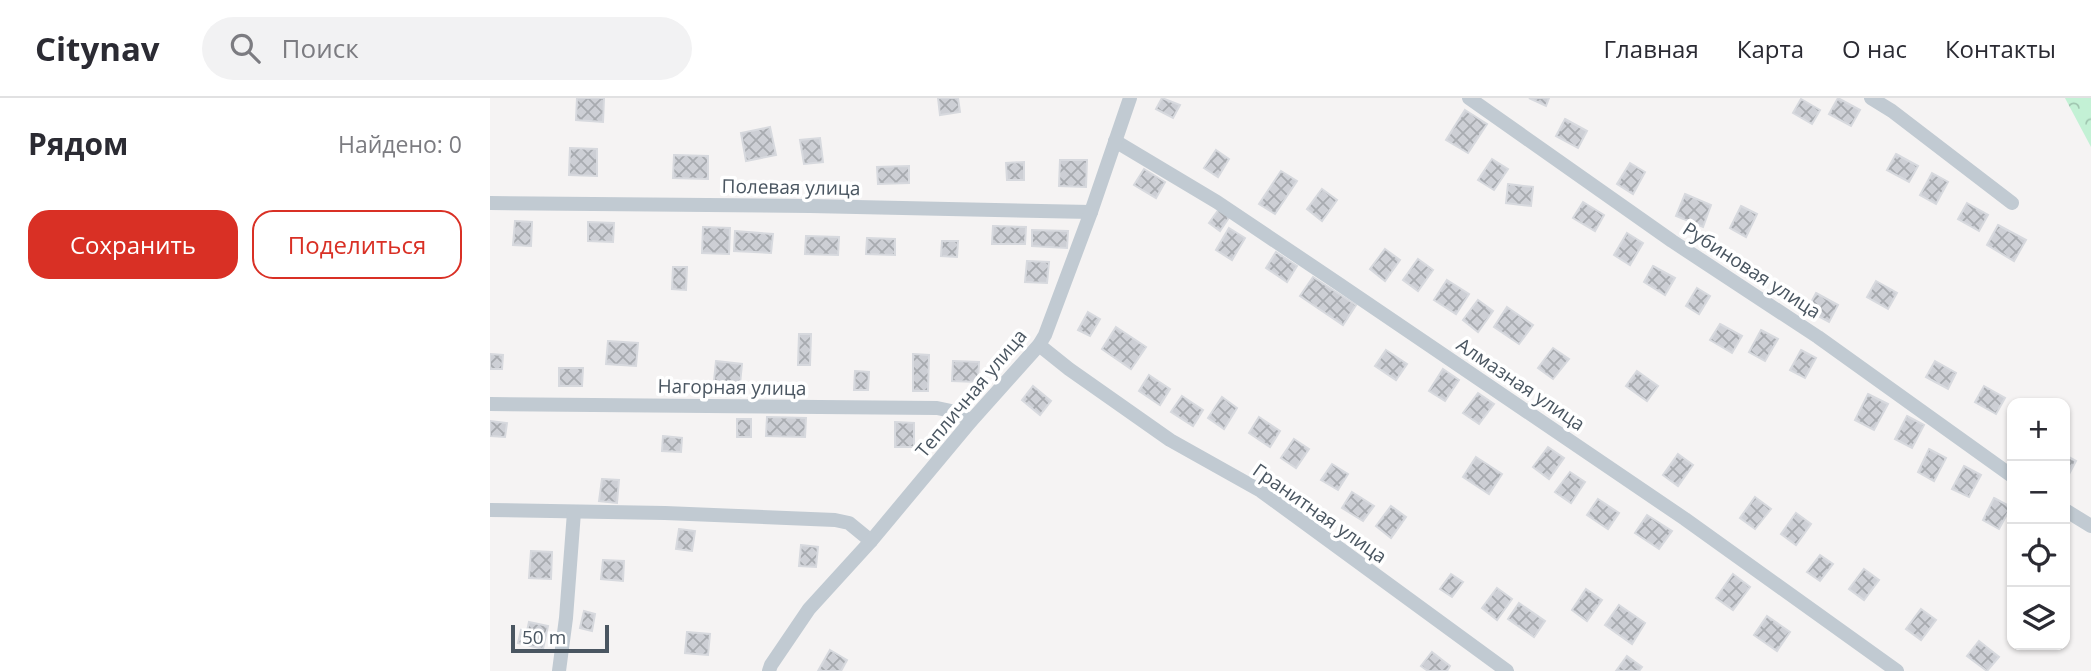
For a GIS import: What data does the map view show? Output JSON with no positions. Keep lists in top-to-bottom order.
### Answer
{
  "streets": {
    "street": [
      "Полевая улица",
      "Рубиновая улица",
      "Алмазная улица",
      "Нагорная улица",
      "Тепличная улица",
      "Гранитная улица"
    ]
  },
  "crossings": [
    ["Полевая улица", "Тепличная улица"],
    ["Алмазная улица", "Тепличная улица"],
    ["Нагорная улица", "Тепличная улица"],
    ["Тепличная улица", "Гранитная улица"]
  ],
  "scale_bar": "50 m",
  "page": {
    "header": "Citynav",
    "search": "Поиск",
    "nav": [
      "Главная",
      "Карта",
      "О нас",
      "Контакты"
    ],
    "heading": ["Рядом", "Найдено: 0"],
    "buttons": ["Сохранить", "Поделиться"],
    "map_buttons": ["+", "−"],
    "scale": "50 m"
  }
}
